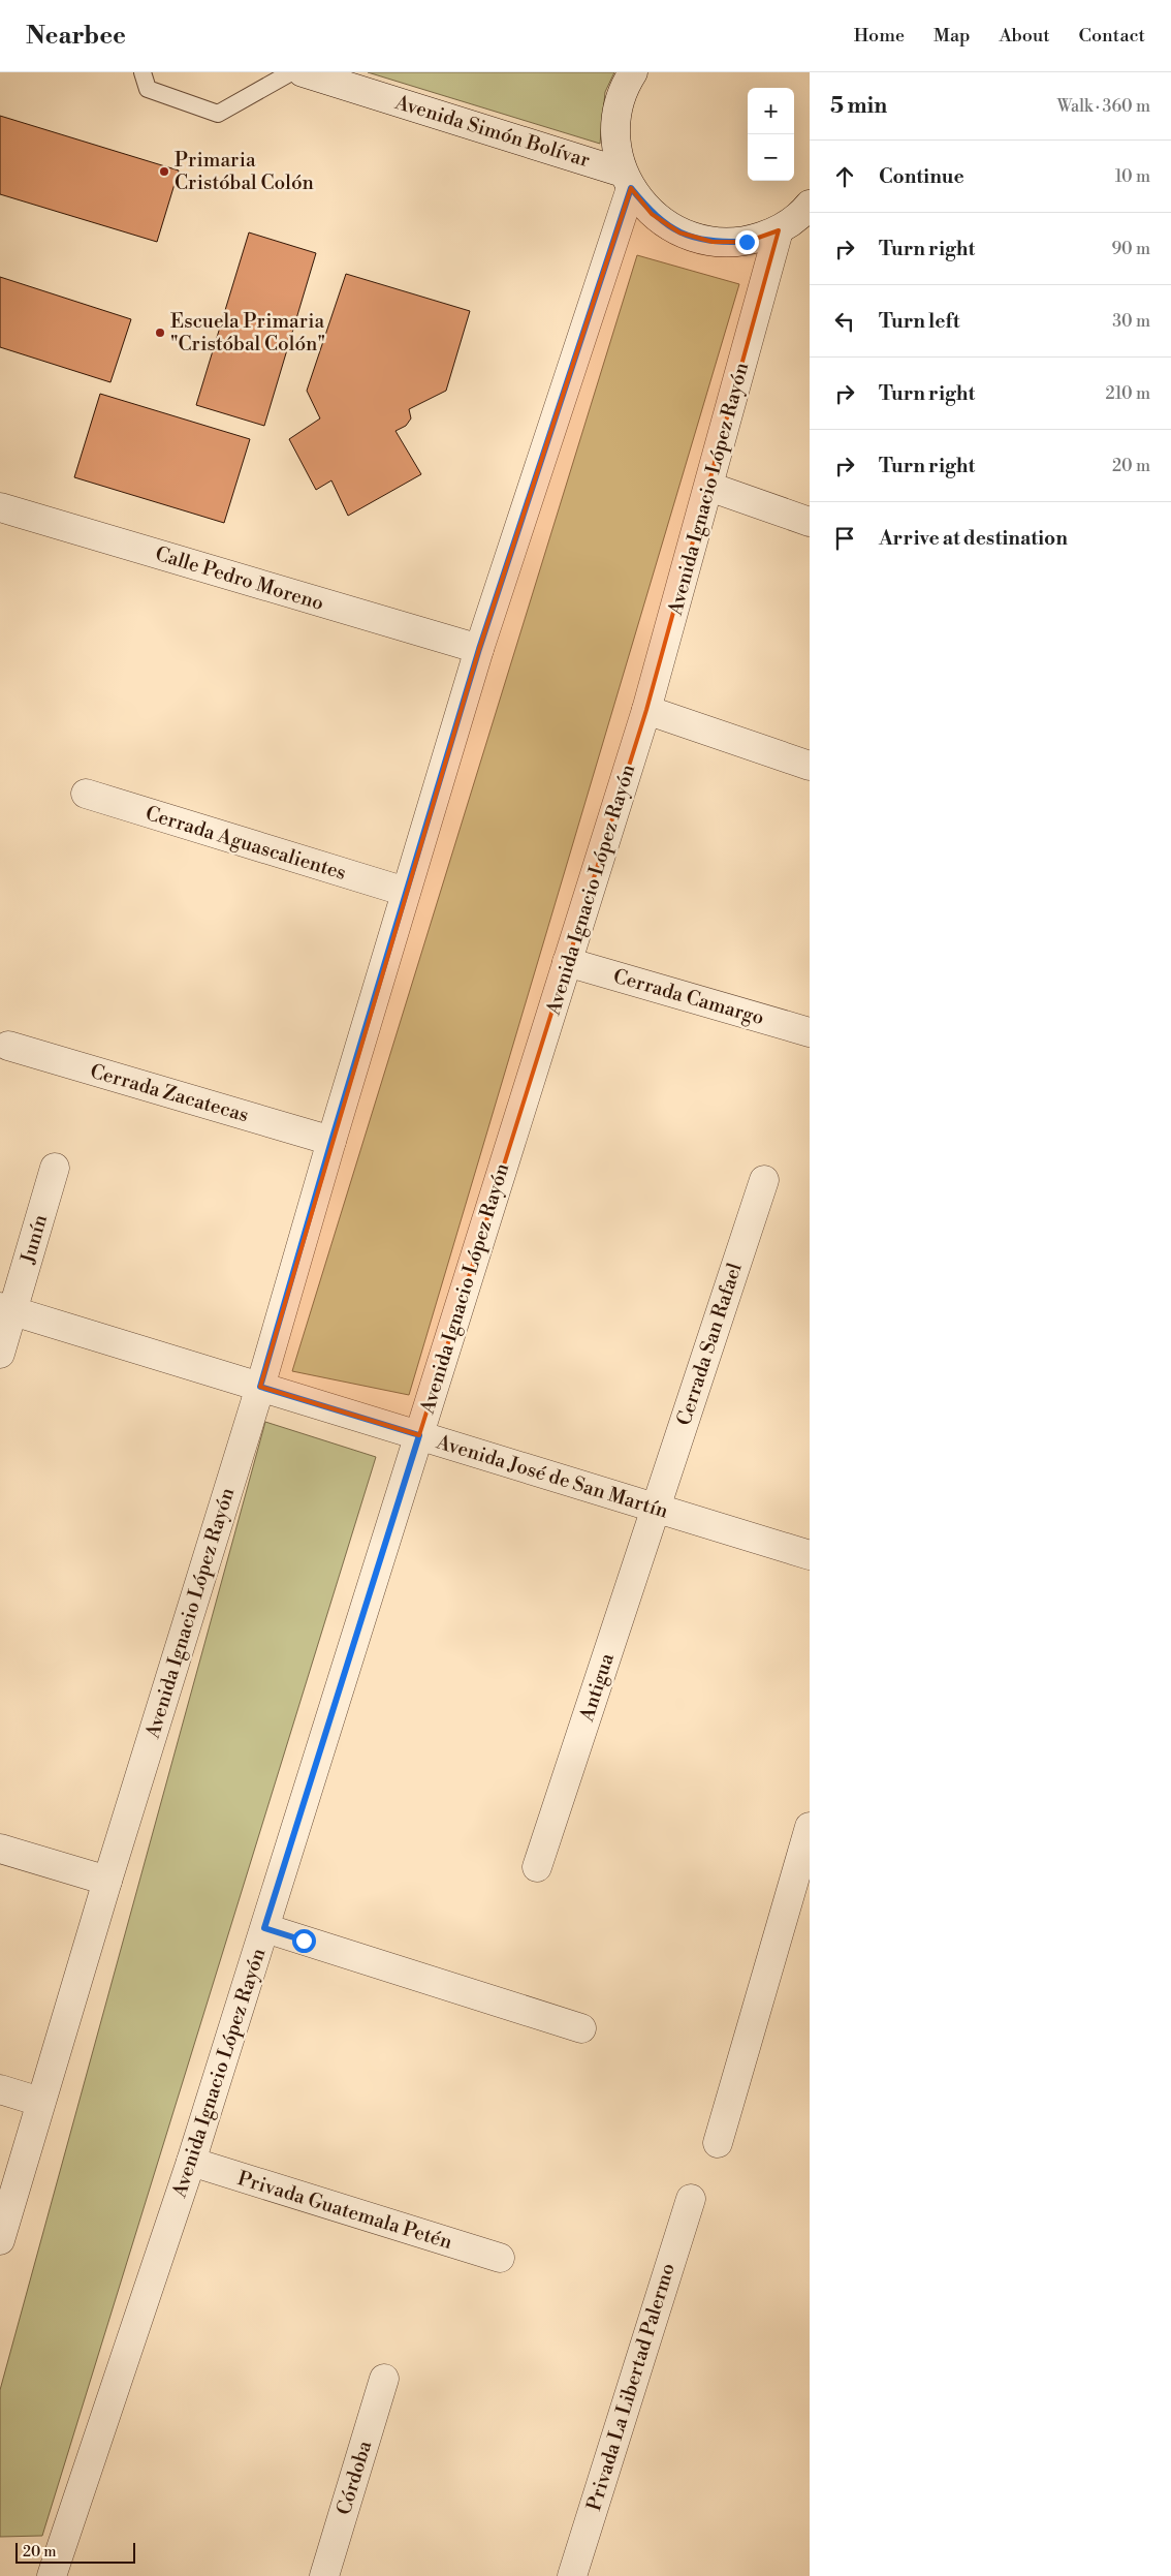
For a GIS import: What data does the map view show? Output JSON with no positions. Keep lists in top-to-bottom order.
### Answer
{
  "streets": {
    "street": [
      "Avenida Simón Bolívar",
      "Avenida Ignacio López Rayón",
      "Calle Pedro Moreno",
      "Cerrada Aguascalientes",
      "Cerrada Camargo",
      "Cerrada Zacatecas",
      "Junín",
      "Cerrada San Rafael",
      "Avenida José de San Martín",
      "Antigua",
      "Privada Guatemala Petén",
      "Privada La Libertad Palermo",
      "Córdoba"
    ]
  },
  "crossings": [
    ["Avenida Simón Bolívar", "Avenida Ignacio López Rayón"],
    ["Avenida Ignacio López Rayón", "Calle Pedro Moreno"],
    ["Avenida Ignacio López Rayón", "Cerrada Aguascalientes"],
    ["Avenida Ignacio López Rayón", "Cerrada Camargo"],
    ["Avenida Ignacio López Rayón", "Cerrada Zacatecas"],
    ["Avenida Ignacio López Rayón", "Avenida José de San Martín"],
    ["Avenida Ignacio López Rayón", "Privada Guatemala Petén"],
    ["Junín", "Avenida José de San Martín"],
    ["Cerrada San Rafael", "Avenida José de San Martín"],
    ["Cerrada San Rafael", "Antigua"],
    ["Avenida José de San Martín", "Antigua"]
  ],
  "places": ["Primaria Cristóbal Colón", "Escuela Primaria \"Cristóbal Colón\""],
  "scale_bar": "20 m",
  "page": {
    "header": "Nearbee",
    "nav": [
      "Home",
      "Map",
      "About",
      "Contact"
    ],
    "heading": ["5 min", "Walk · 360 m"],
    "map_buttons": ["+", "−"],
    "list": [
      ["Continue", "10 m"],
      ["Turn right", "90 m"],
      ["Turn left", "30 m"],
      ["Turn right", "210 m"],
      ["Turn right", "20 m"],
      "Arrive at destination"
    ],
    "scale": "20 m"
  }
}
